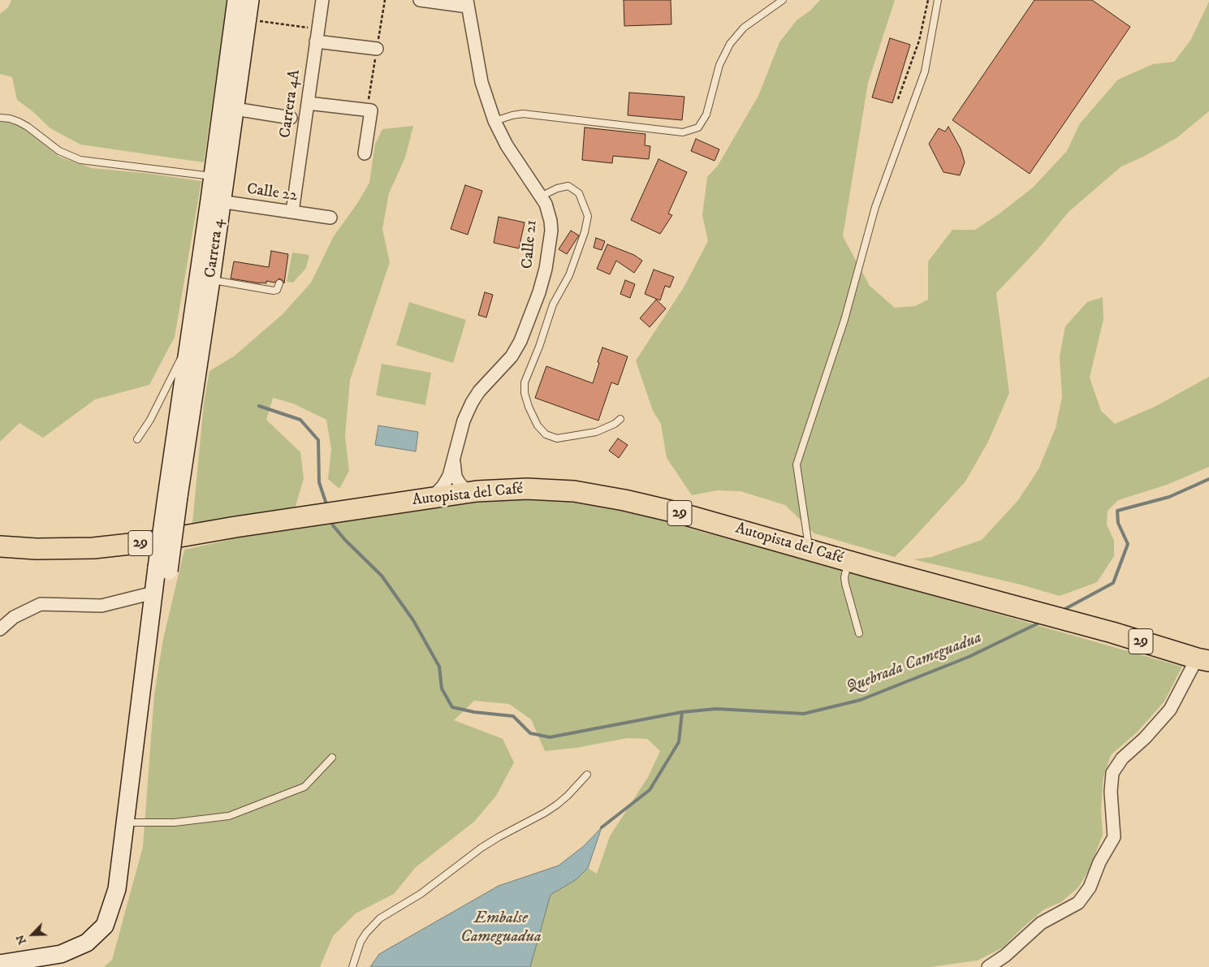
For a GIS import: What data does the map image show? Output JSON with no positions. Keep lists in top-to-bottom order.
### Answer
{
  "streets": {
    "highway": ["Autopista del Café", "29"],
    "main road": ["Carrera 4"],
    "street": ["Carrera 4A", "Calle 22", "Calle 21"]
  },
  "crossings": [
    ["Carrera 4A", "Calle 22"],
    ["Calle 22", "Carrera 4"],
    ["Calle 21", "Autopista del Café"]
  ],
  "water": ["Quebrada Cameguadua", "Embalse Cameguadua"],
  "north": "bottom left"
}
